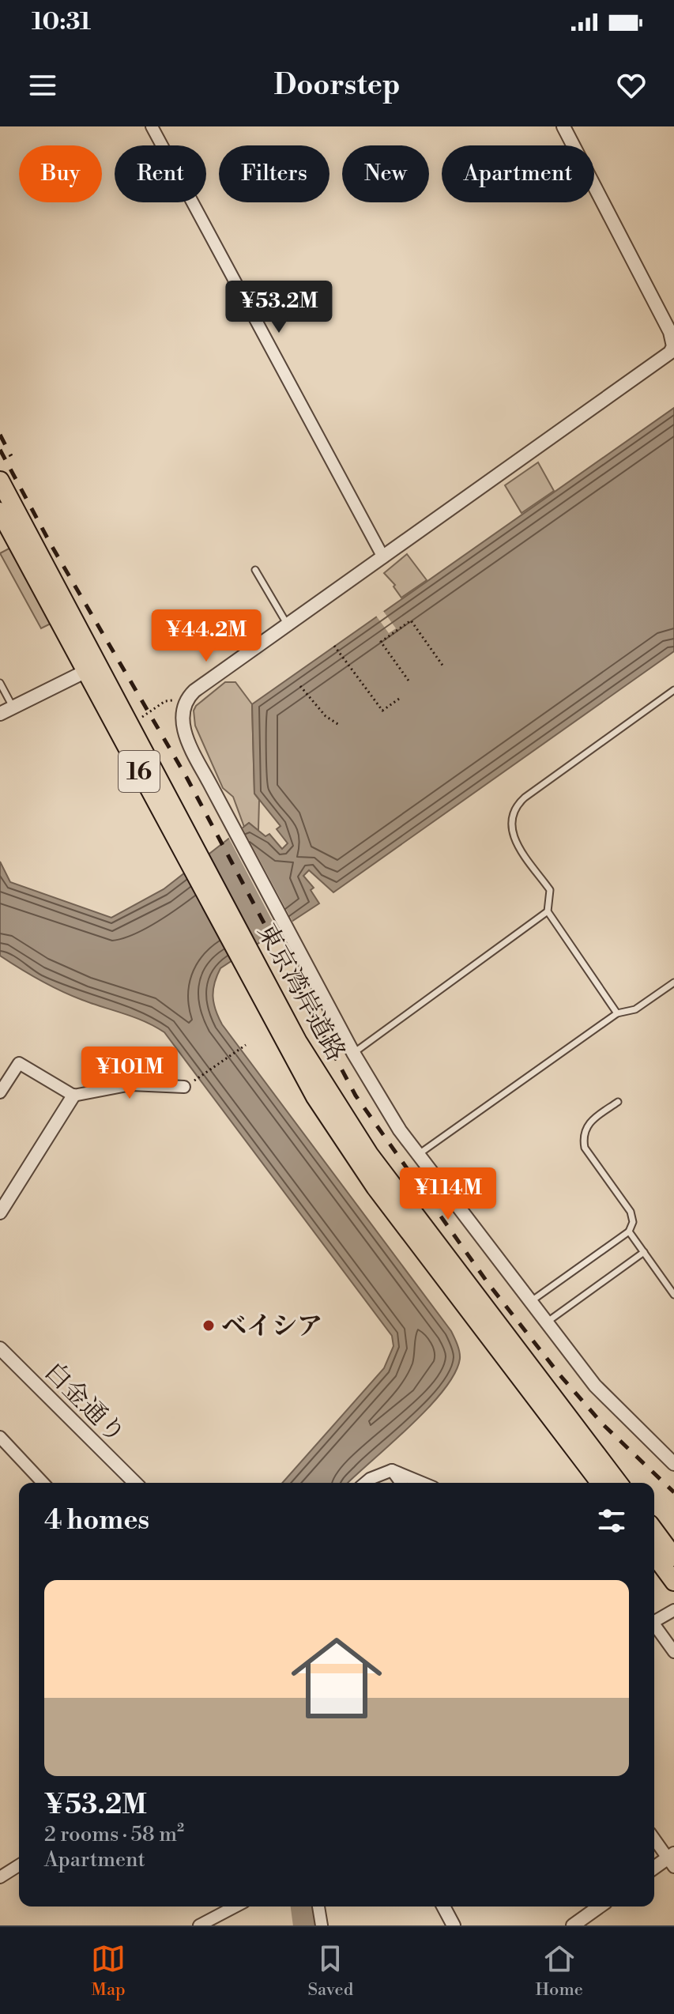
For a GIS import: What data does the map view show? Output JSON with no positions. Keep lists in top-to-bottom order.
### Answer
{
  "streets": {
    "highway": ["16", "東京湾岸道路"],
    "street": ["白金通り"]
  },
  "places": ["ベイシア"],
  "page": {
    "status": "10:31",
    "header": "Doorstep",
    "chip": [
      "Buy",
      "Rent",
      "Filters",
      "New",
      "Apartment"
    ],
    "price": [
      "¥53.2M",
      "¥44.2M",
      "¥101M",
      "¥114M"
    ],
    "heading": "4 homes",
    "list": [
      {
        "name": "¥53.2M",
        "note": "2 rooms · 58 m² · Apartment"
      }
    ],
    "tabs": ["Map", "Saved", "Home"]
  }
}
